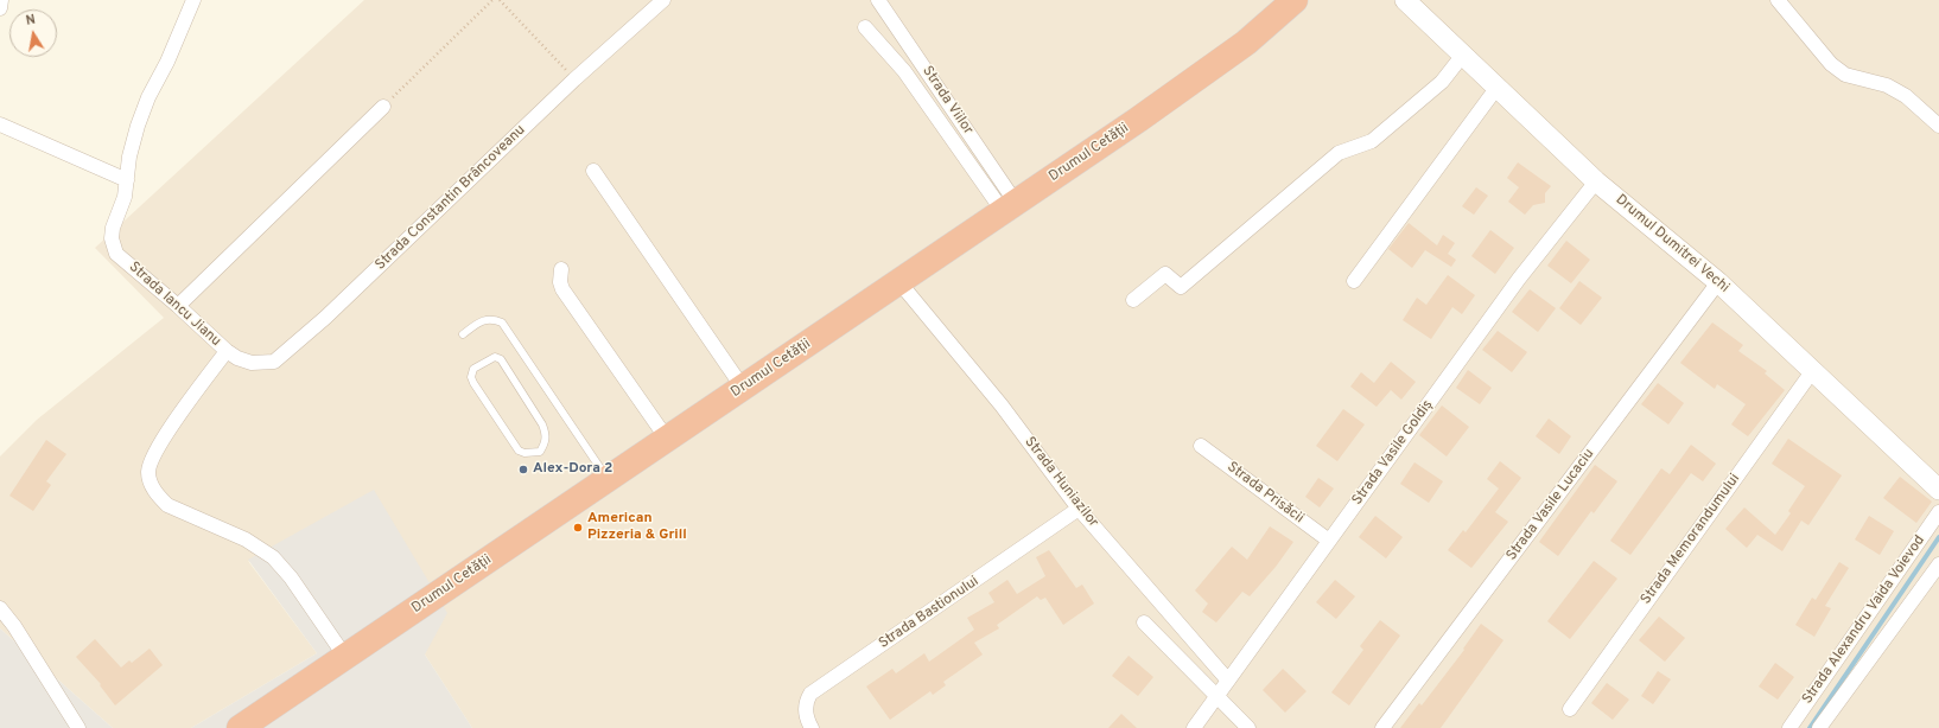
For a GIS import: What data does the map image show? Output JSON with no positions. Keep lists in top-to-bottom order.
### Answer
{
  "streets": {
    "highway": ["Drumul Cetății"],
    "street": [
      "Strada Viilor",
      "Strada Constantin Brâncoveanu",
      "Drumul Dumitrei Vechi",
      "Strada Iancu Jianu",
      "Strada Vasile Goldiș",
      "Strada Huniazilor",
      "Strada Prisăcii",
      "Strada Vasile Lucaciu",
      "Strada Memorandumului",
      "Strada Bastionului",
      "Strada Alexandru Vaida Voievod"
    ]
  },
  "crossings": [
    ["Strada Viilor", "Drumul Cetății"],
    ["Drumul Cetății", "Strada Iancu Jianu"],
    ["Drumul Cetății", "Strada Huniazilor"],
    ["Strada Constantin Brâncoveanu", "Strada Iancu Jianu"],
    ["Drumul Dumitrei Vechi", "Strada Vasile Goldiș"],
    ["Drumul Dumitrei Vechi", "Strada Vasile Lucaciu"],
    ["Drumul Dumitrei Vechi", "Strada Memorandumului"],
    ["Strada Vasile Goldiș", "Strada Huniazilor"],
    ["Strada Vasile Goldiș", "Strada Prisăcii"],
    ["Strada Huniazilor", "Strada Bastionului"]
  ],
  "places": ["Alex-Dora 2", "American Pizzeria & Grill"],
  "north": "top"
}
